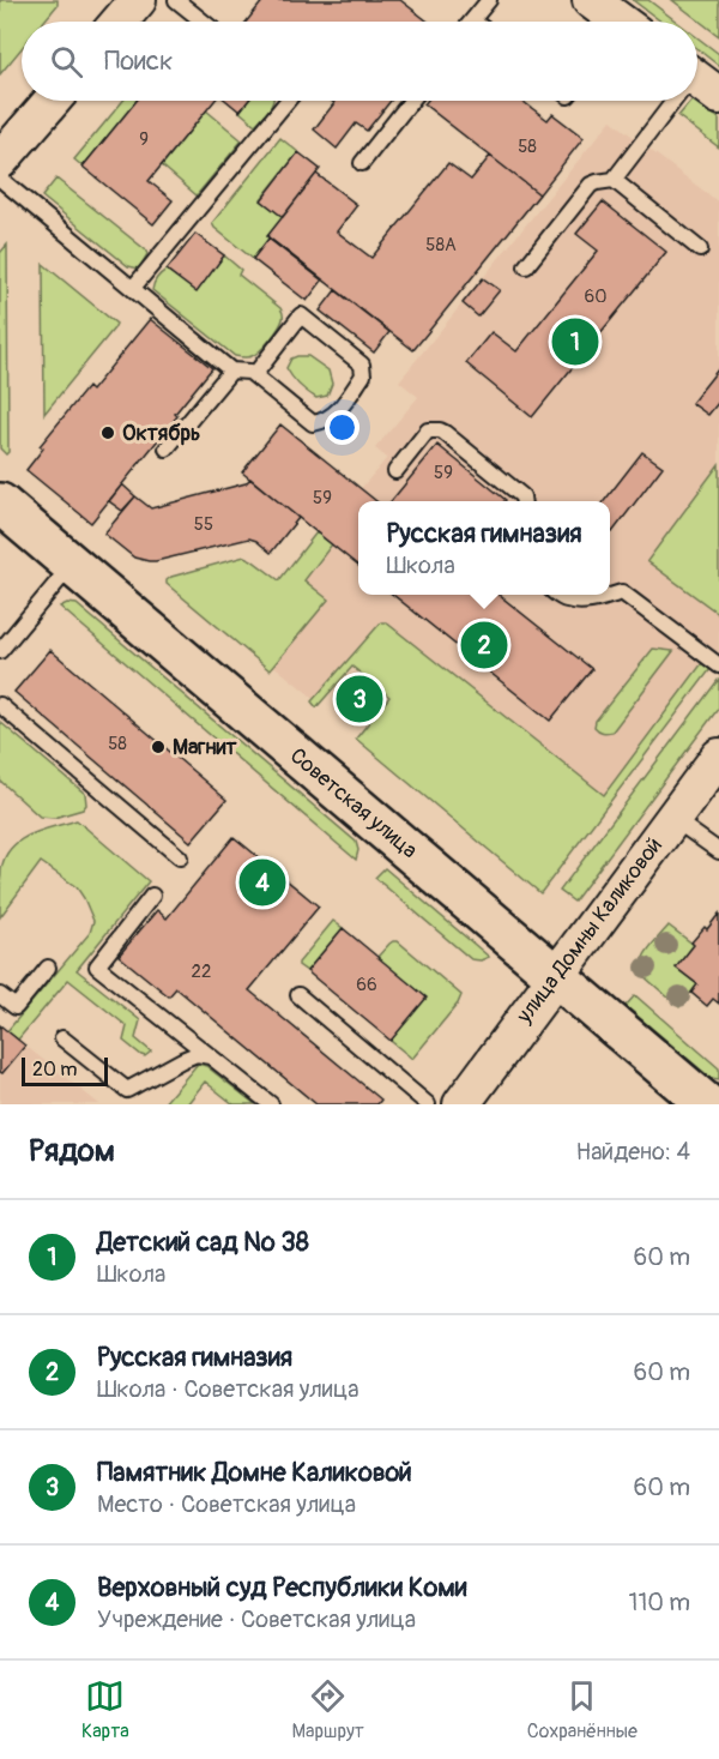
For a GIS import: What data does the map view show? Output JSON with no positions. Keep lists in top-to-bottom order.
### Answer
{
  "streets": {
    "main road": ["Советская улица"],
    "street": ["улица Домны Каликовой"]
  },
  "crossings": [
    ["Советская улица", "улица Домны Каликовой"]
  ],
  "places": ["Октябрь", "Магнит"],
  "house_numbers": [
    "9",
    "58",
    "58А",
    "60",
    "59",
    "59",
    "55",
    "58",
    "22",
    "66"
  ],
  "scale_bar": "20 m",
  "page": {
    "search": "Поиск",
    "pins": [
      "1",
      "2",
      "3",
      "4"
    ],
    "popup": ["Русская гимназия", "Школа"],
    "scale": "20 m",
    "heading": ["Рядом", "Найдено: 4"],
    "list": [
      {
        "mark": "1",
        "name": "Детский сад № 38",
        "note": "Школа",
        "value": "60 m"
      },
      {
        "mark": "2",
        "name": "Русская гимназия",
        "note": "Школа · Советская улица",
        "value": "60 m"
      },
      {
        "mark": "3",
        "name": "Памятник Домне Каликовой",
        "note": "Место · Советская улица",
        "value": "60 m"
      },
      {
        "mark": "4",
        "name": "Верховный суд Республики Коми",
        "note": "Учреждение · Советская улица",
        "value": "110 m"
      }
    ],
    "nav": ["Карта", "Маршрут", "Сохранённые"]
  }
}
